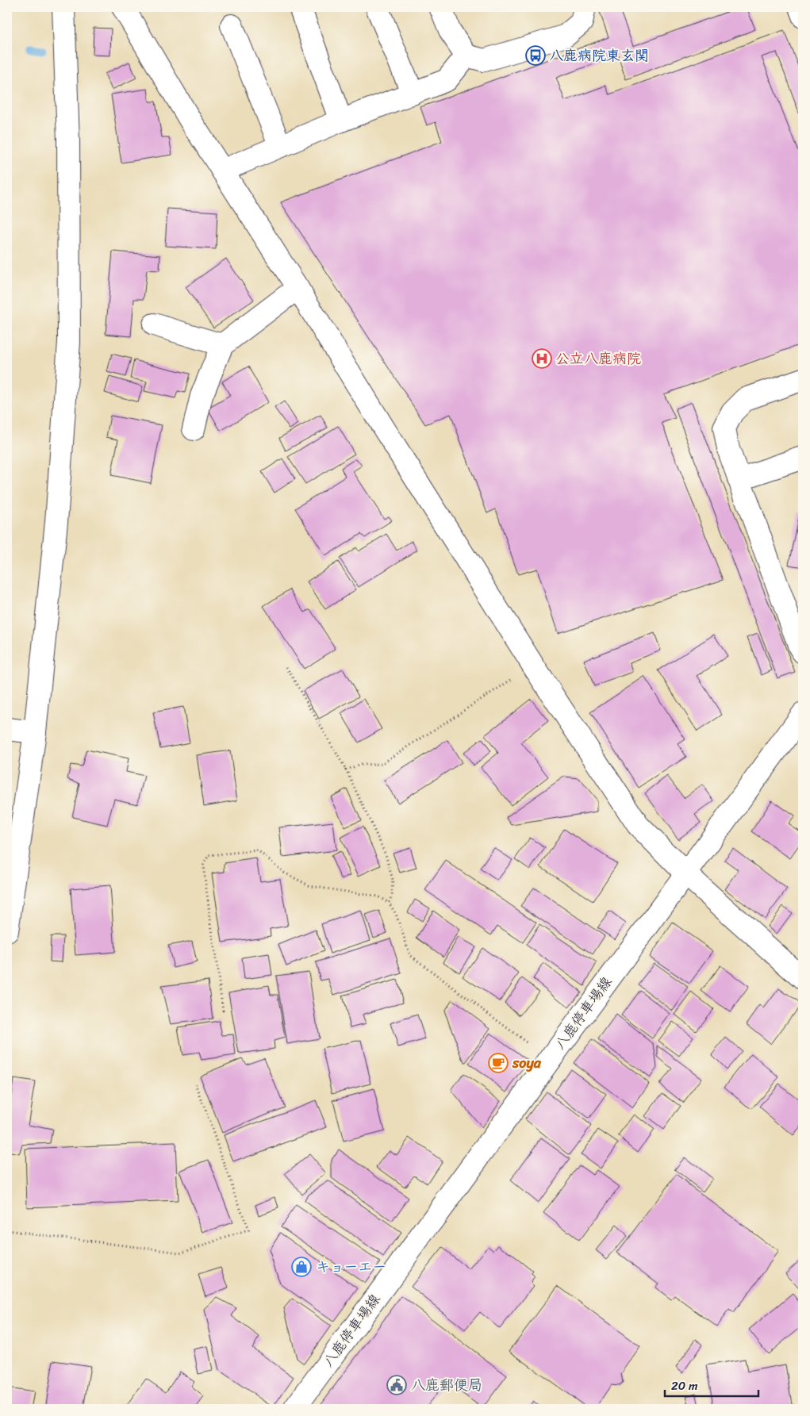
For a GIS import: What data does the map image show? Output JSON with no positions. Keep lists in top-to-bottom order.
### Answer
{
  "streets": {
    "street": ["八鹿停車場線"]
  },
  "places": {
    "bus stop": ["八鹿病院東玄関"],
    "hospital": ["公立八鹿病院"],
    "cafe": ["soya"],
    "shop": ["キョーエー"],
    "public building": ["八鹿郵便局"]
  },
  "scale_bar": "20 m"
}
